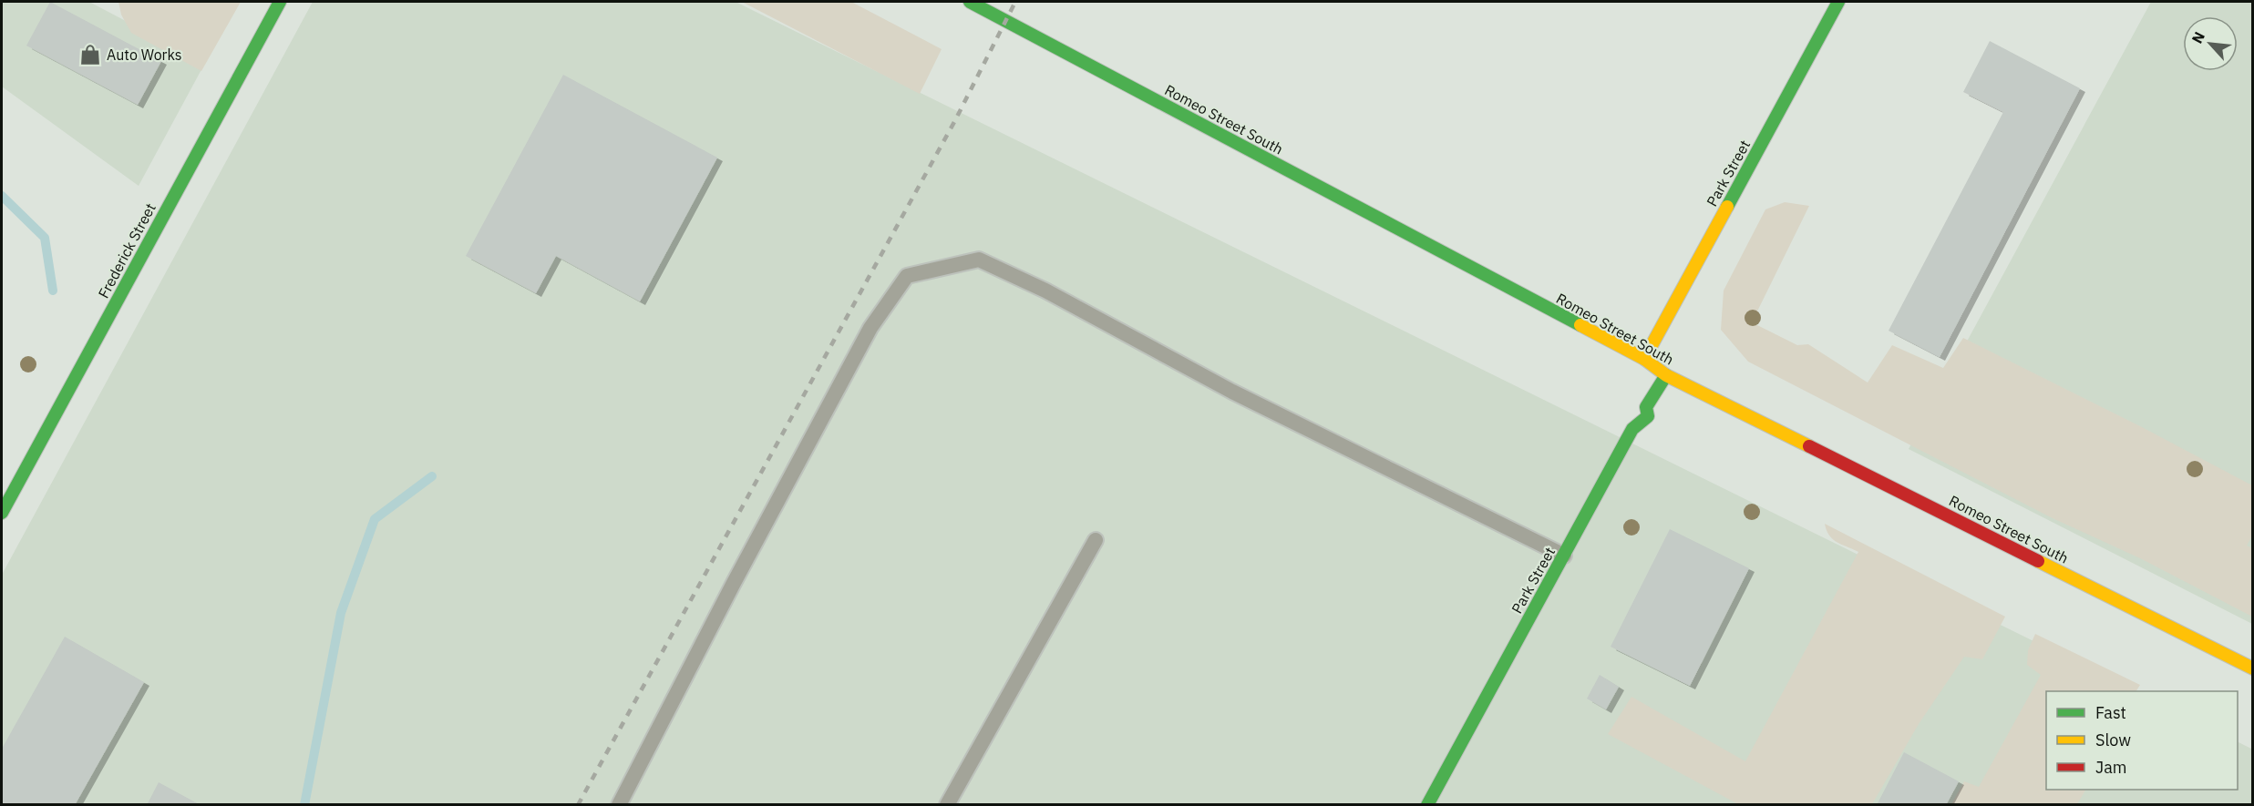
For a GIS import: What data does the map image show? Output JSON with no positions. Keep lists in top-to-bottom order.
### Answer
{
  "streets": {
    "street": ["Romeo Street South", "Park Street", "Frederick Street"]
  },
  "crossings": [
    ["Romeo Street South", "Park Street"]
  ],
  "places": {
    "shop": ["Auto Works"]
  },
  "legend": ["Fast", "Slow", "Jam"],
  "north": "top left"
}
